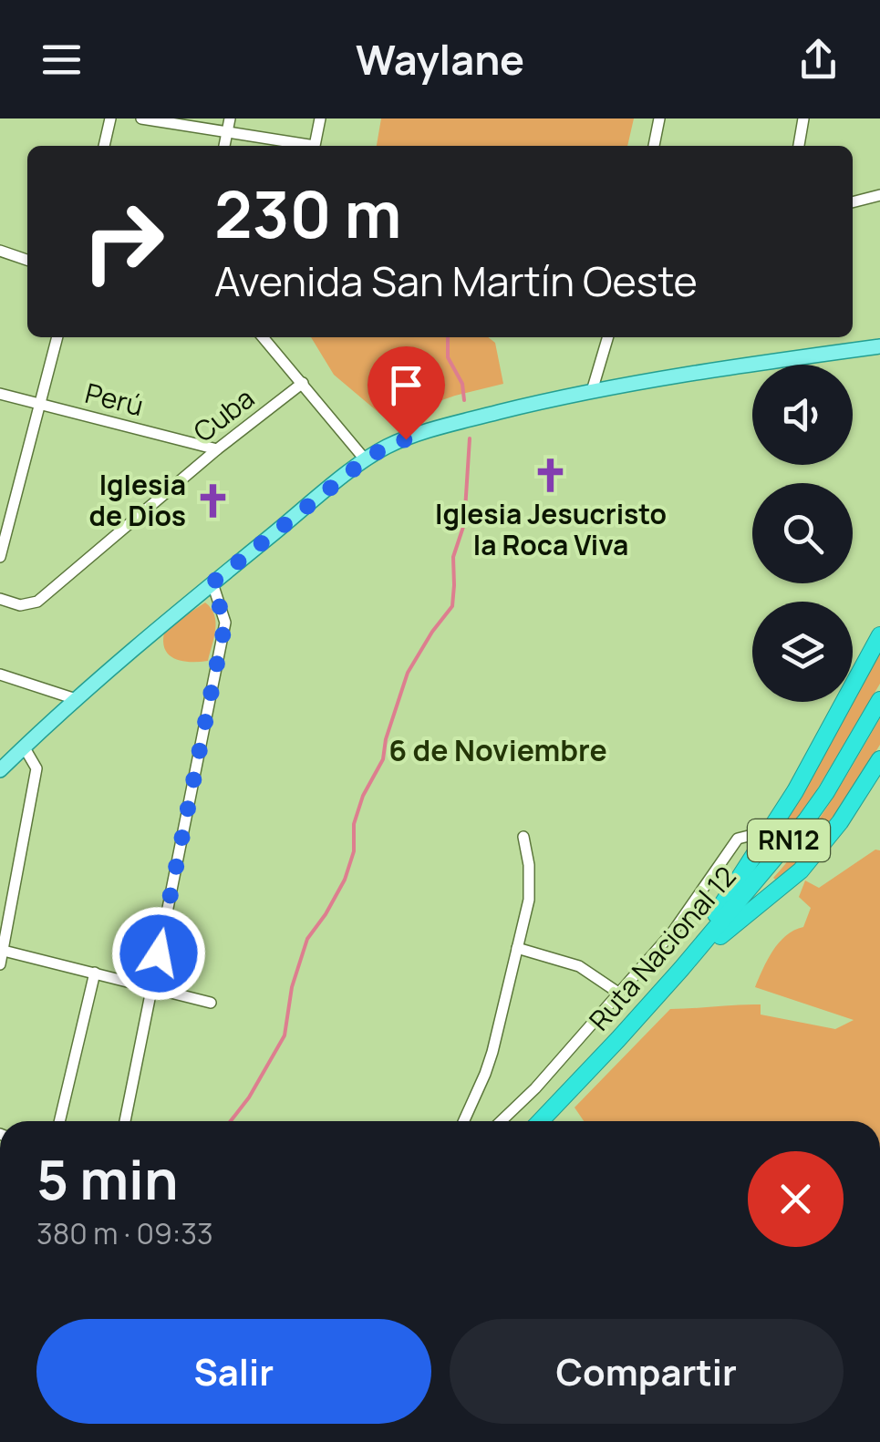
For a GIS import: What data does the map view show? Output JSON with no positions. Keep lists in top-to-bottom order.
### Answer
{
  "streets": {
    "highway": ["RN12", "Ruta Nacional 12"],
    "street": ["Perú", "Cuba"]
  },
  "crossings": [
    ["Perú", "Cuba"]
  ],
  "districts": ["6 de Noviembre"],
  "places": {
    "church": ["Iglesia Jesucristo la Roca Viva", "Iglesia de Dios"]
  },
  "page": {
    "header": "Waylane",
    "turn": ["230 m", "Avenida San Martín Oeste"],
    "heading": ["5 min", "380 m · 09:33"],
    "buttons": ["Salir", "Compartir"]
  }
}
